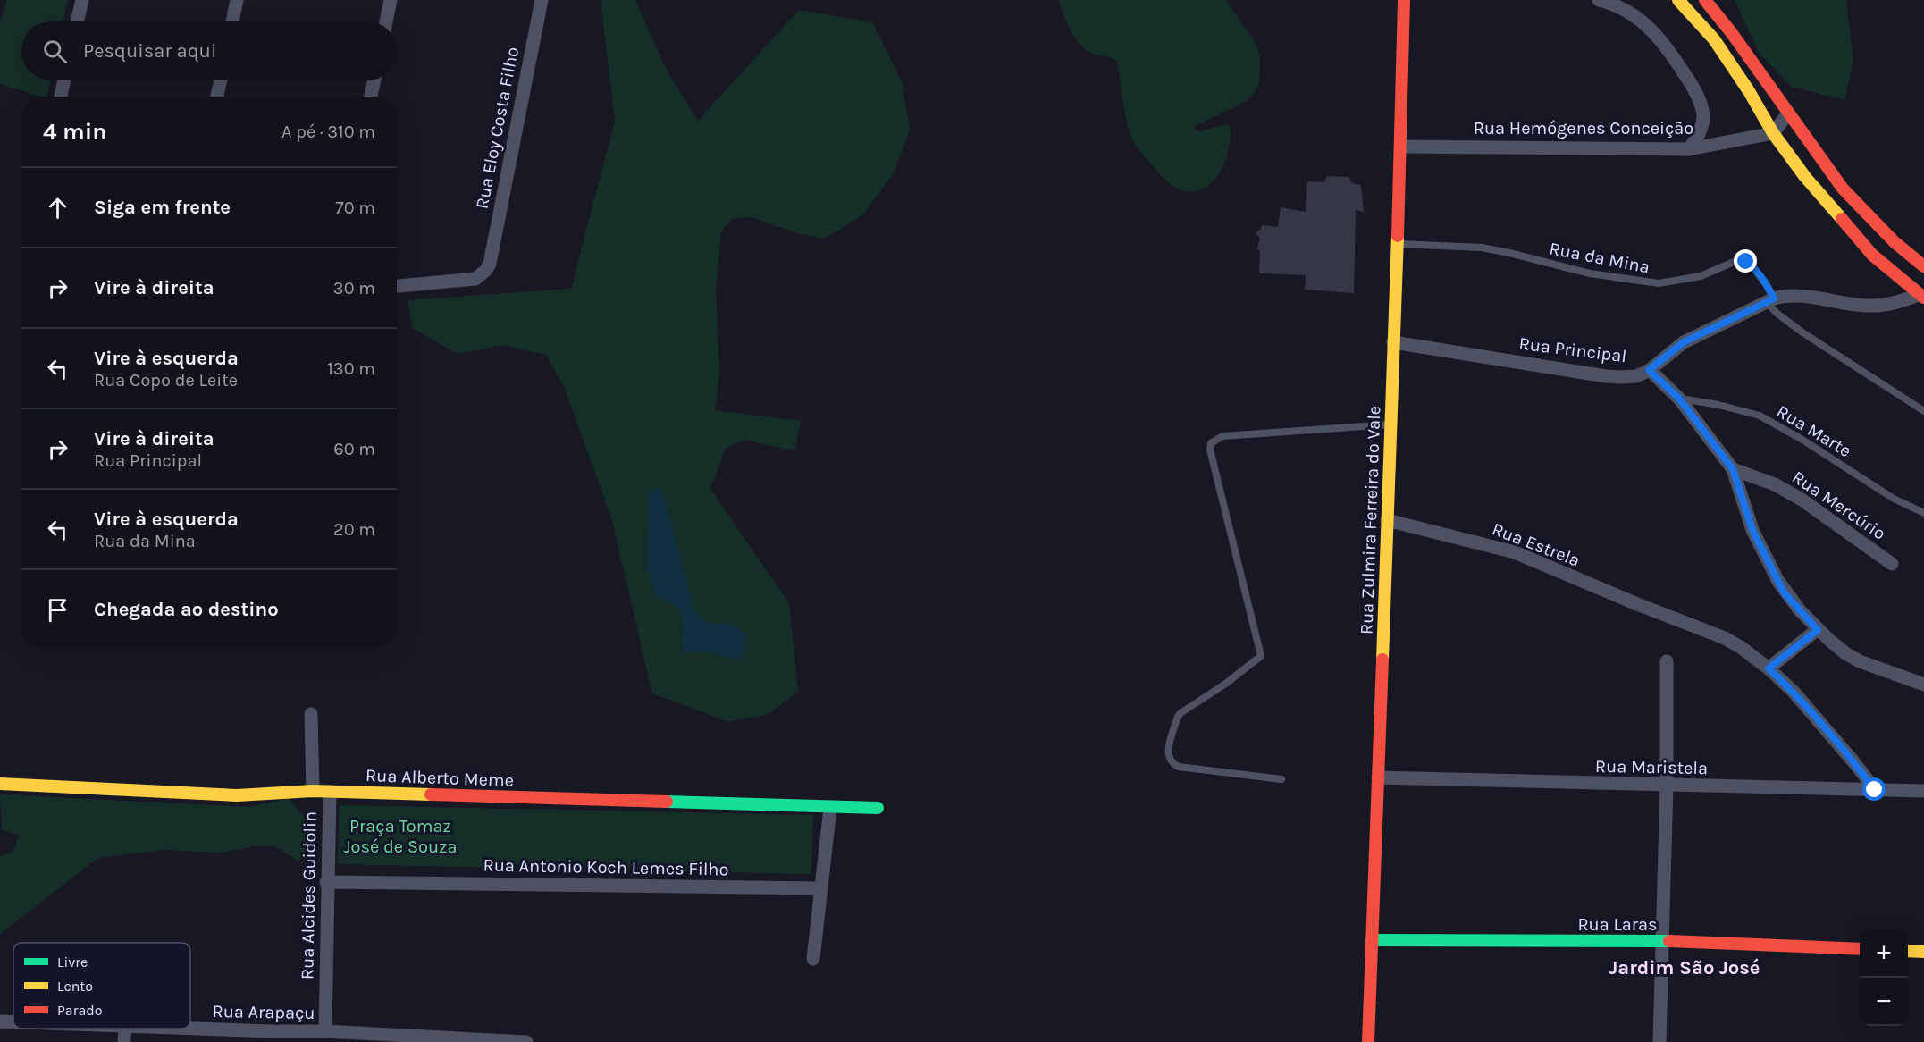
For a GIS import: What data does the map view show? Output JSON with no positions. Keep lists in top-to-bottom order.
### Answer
{
  "streets": {
    "street": [
      "Rua Eloy Costa Filho",
      "Rua Hemógenes Conceição",
      "Rua Principal",
      "Rua Mercúrio",
      "Rua Zulmira Ferreira do Vale",
      "Rua Estrela",
      "Rua Maristela",
      "Rua Alberto Meme",
      "Rua Antonio Koch Lemes Filho",
      "Rua Alcides Guidolin",
      "Rua Laras",
      "Rua Arapaçu"
    ],
    "lane": ["Rua da Mina", "Rua Marte"]
  },
  "crossings": [
    ["Rua Hemógenes Conceição", "Rua Zulmira Ferreira do Vale"],
    ["Rua da Mina", "Rua Principal"],
    ["Rua da Mina", "Rua Zulmira Ferreira do Vale"],
    ["Rua Principal", "Rua Zulmira Ferreira do Vale"],
    ["Rua Zulmira Ferreira do Vale", "Rua Estrela"],
    ["Rua Zulmira Ferreira do Vale", "Rua Maristela"],
    ["Rua Zulmira Ferreira do Vale", "Rua Laras"],
    ["Rua Estrela", "Rua Maristela"],
    ["Rua Alberto Meme", "Rua Alcides Guidolin"],
    ["Rua Antonio Koch Lemes Filho", "Rua Alcides Guidolin"],
    ["Rua Alcides Guidolin", "Rua Arapaçu"]
  ],
  "districts": ["Jardim São José"],
  "parks": ["Praça Tomaz José de Souza"],
  "legend": ["Livre", "Lento", "Parado"],
  "page": {
    "search": "Pesquisar aqui",
    "heading": ["4 min", "A pé · 310 m"],
    "list": [
      ["Siga em frente", "70 m"],
      ["Vire à direita", "30 m"],
      ["Vire à esquerda", "Rua Copo de Leite", "130 m"],
      ["Vire à direita", "Rua Principal", "60 m"],
      ["Vire à esquerda", "Rua da Mina", "20 m"],
      "Chegada ao destino"
    ],
    "map_buttons": ["+", "−"]
  }
}
